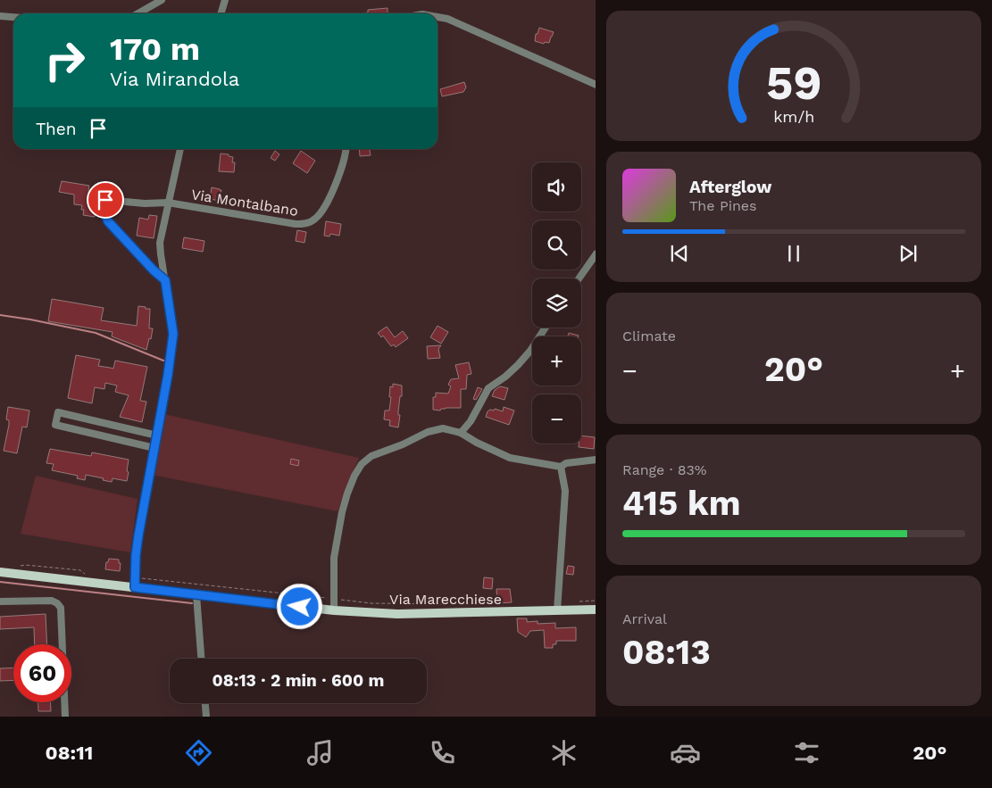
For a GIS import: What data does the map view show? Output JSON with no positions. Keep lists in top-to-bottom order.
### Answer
{
  "streets": {
    "main road": ["Via Marecchiese"],
    "street": ["Via Montalbano"]
  },
  "page": {
    "turn": ["170 m", "Via Mirandola"],
    "then": "Then",
    "map_buttons": ["+", "−"],
    "song": ["Afterglow", "The Pines"],
    "tile": [
      "Climate",
      ["Range · 83%", "415 km"],
      ["Arrival", "08:13"]
    ],
    "heat": ["−", "20°", "+"],
    "limit": "60",
    "trip": "08:13 · 2 min · 600 m",
    "tabs": ["08:11", "20°"],
    "gauge": ["59", "km/h"]
  }
}
